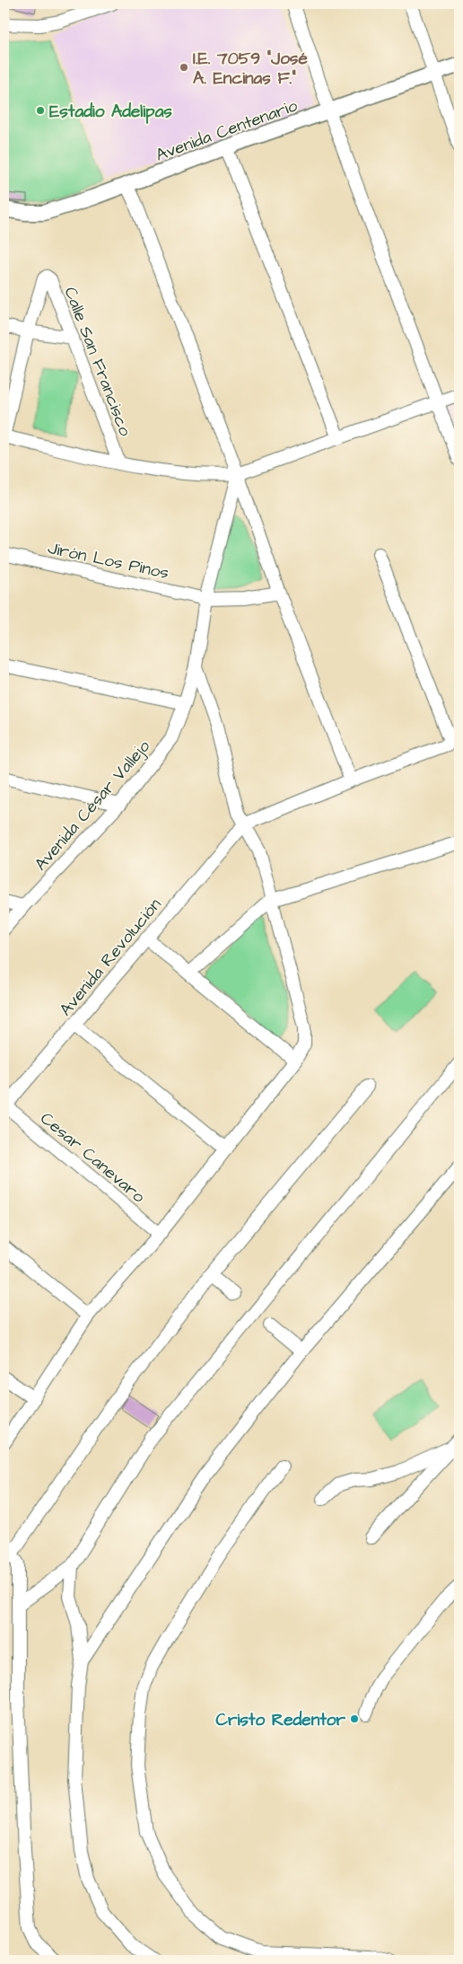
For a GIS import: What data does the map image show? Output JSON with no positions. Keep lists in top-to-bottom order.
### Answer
{
  "streets": {
    "street": [
      "Avenida Centenario",
      "Calle San Francisco",
      "Jirón Los Pinos",
      "Avenida César Vallejo",
      "Avenida Revolución",
      "Cesar Canevaro"
    ]
  },
  "crossings": [
    ["Jirón Los Pinos", "Avenida César Vallejo"],
    ["Avenida Revolución", "Cesar Canevaro"]
  ],
  "places": ["I.E. 7059 \"José A. Encinas F.\"", "Estadio Adelipas", "Cristo Redentor"]
}
